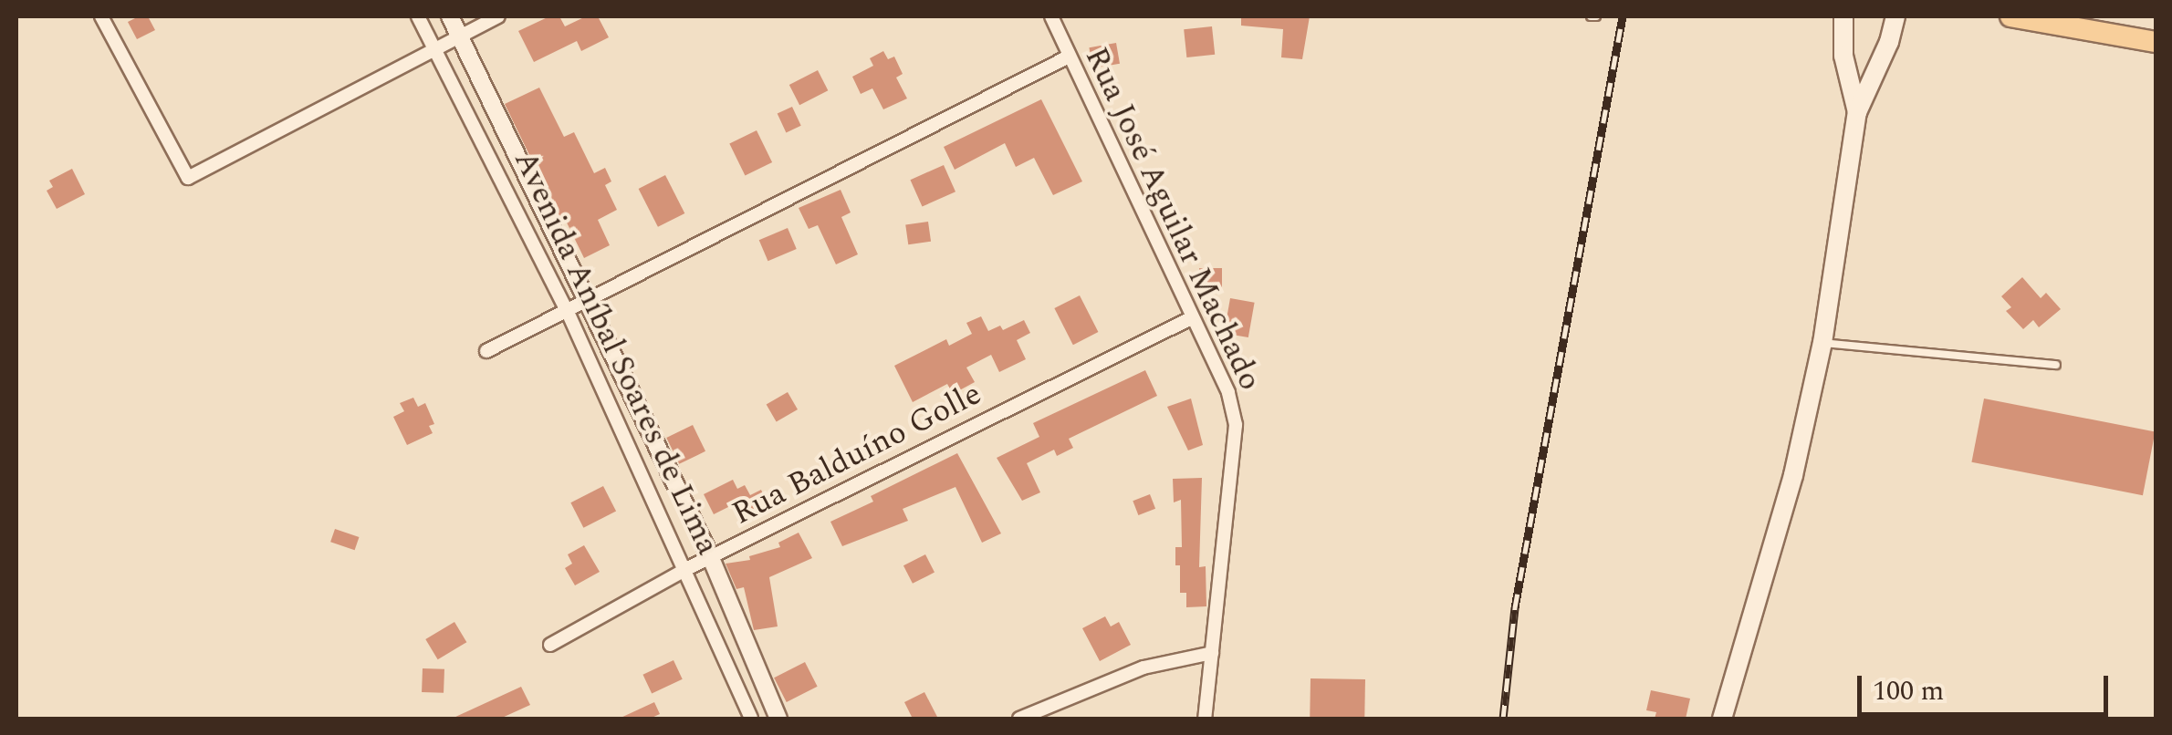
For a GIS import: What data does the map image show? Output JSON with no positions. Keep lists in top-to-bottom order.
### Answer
{
  "streets": {
    "street": ["Rua José Aguilar Machado", "Avenida Aníbal Soares de Lima", "Rua Balduíno Golle"]
  },
  "crossings": [
    ["Rua José Aguilar Machado", "Rua Balduíno Golle"],
    ["Avenida Aníbal Soares de Lima", "Rua Balduíno Golle"]
  ],
  "scale_bar": "100 m"
}
